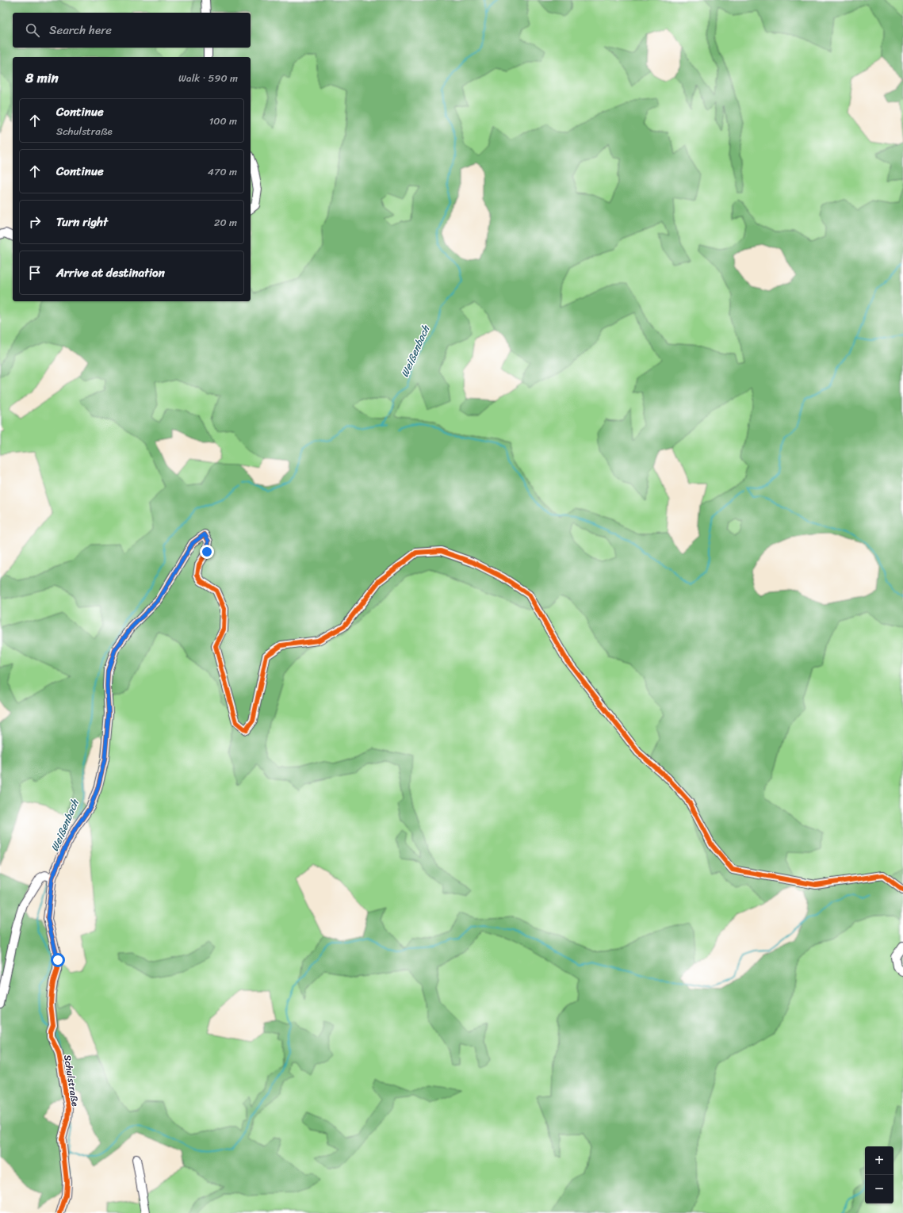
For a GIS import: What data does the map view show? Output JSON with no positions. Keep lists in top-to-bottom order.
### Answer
{
  "streets": {
    "street": ["Schulstraße"]
  },
  "water": ["Weißenbach"],
  "page": {
    "search": "Search here",
    "heading": ["8 min", "Walk · 590 m"],
    "list": [
      ["Continue", "Schulstraße", "100 m"],
      ["Continue", "470 m"],
      ["Turn right", "20 m"],
      "Arrive at destination"
    ],
    "map_buttons": ["+", "−"]
  }
}
